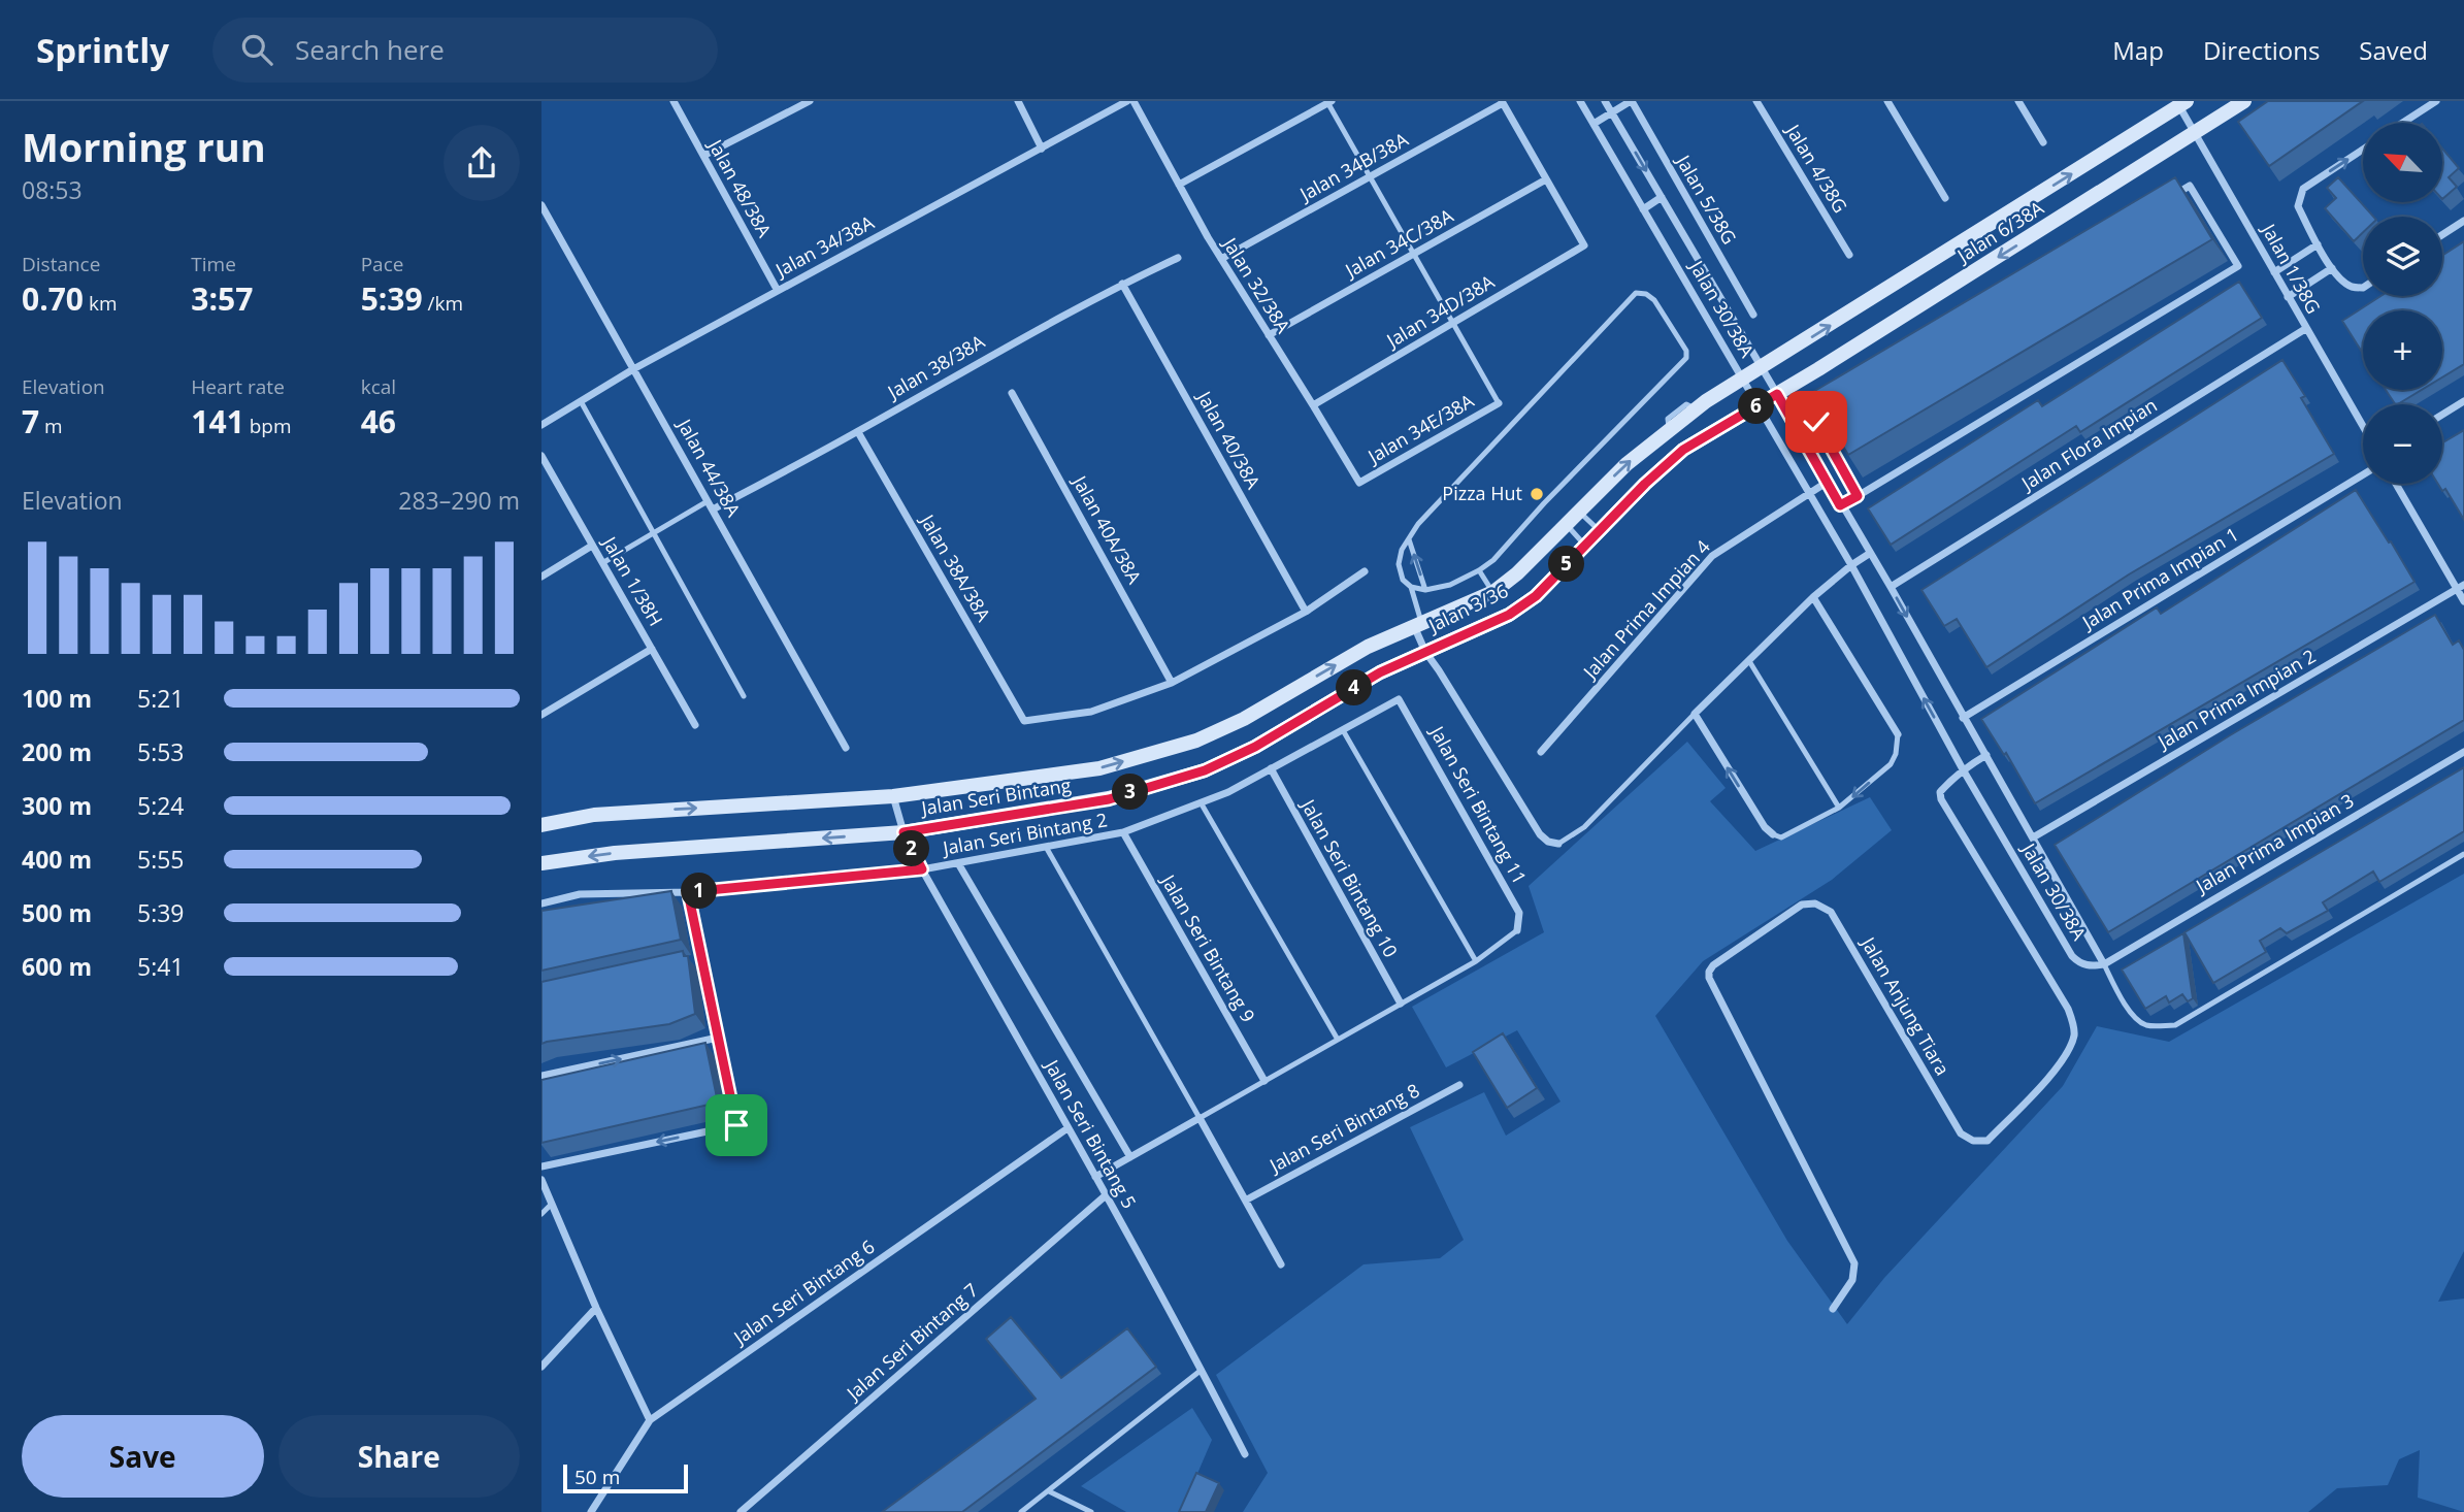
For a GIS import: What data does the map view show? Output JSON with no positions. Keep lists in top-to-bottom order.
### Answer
{
  "streets": {
    "street": [
      "Jalan 34B/38A",
      "Jalan 4/38G",
      "Jalan 48/38A",
      "Jalan 5/38G",
      "Jalan 6/38A",
      "Jalan 34C/38A",
      "Jalan 34/38A",
      "Jalan 1/38G",
      "Jalan 32/38A",
      "Jalan 30/38A",
      "Jalan 34D/38A",
      "Jalan 38/38A",
      "Jalan 34E/38A",
      "Jalan 40/38A",
      "Jalan Flora Impian",
      "Jalan 44/38A",
      "Jalan 40A/38A",
      "Jalan 38A/38A",
      "Jalan Prima Impian 1",
      "Jalan 1/38H",
      "Jalan 3/36",
      "Jalan Prima Impian 4",
      "Jalan Prima Impian 2",
      "Jalan Seri Bintang",
      "Jalan Seri Bintang 11",
      "Jalan Seri Bintang 2",
      "Jalan Prima Impian 3",
      "Jalan Seri Bintang 10",
      "Jalan Seri Bintang 9",
      "Jalan Anjung Tiara",
      "Jalan Seri Bintang 8",
      "Jalan Seri Bintang 5",
      "Jalan Seri Bintang 6",
      "Jalan Seri Bintang 7"
    ]
  },
  "crossings": [
    ["Jalan 34B/38A", "Jalan 32/38A"],
    ["Jalan 48/38A", "Jalan 34/38A"],
    ["Jalan 6/38A", "Jalan 1/38G"],
    ["Jalan 6/38A", "Jalan 30/38A"],
    ["Jalan 6/38A", "Jalan 3/36"],
    ["Jalan 34C/38A", "Jalan 32/38A"],
    ["Jalan 34C/38A", "Jalan 34D/38A"],
    ["Jalan 34/38A", "Jalan 44/38A"],
    ["Jalan 1/38G", "Jalan Flora Impian"],
    ["Jalan 32/38A", "Jalan 34D/38A"],
    ["Jalan 32/38A", "Jalan 34E/38A"],
    ["Jalan 30/38A", "Jalan Flora Impian"],
    ["Jalan 30/38A", "Jalan Prima Impian 1"],
    ["Jalan 30/38A", "Jalan 3/36"],
    ["Jalan 30/38A", "Jalan Prima Impian 4"],
    ["Jalan 30/38A", "Jalan Prima Impian 2"],
    ["Jalan 30/38A", "Jalan Prima Impian 3"],
    ["Jalan 30/38A", "Jalan Anjung Tiara"],
    ["Jalan 38/38A", "Jalan 40/38A"],
    ["Jalan 38/38A", "Jalan 44/38A"],
    ["Jalan 38/38A", "Jalan 38A/38A"],
    ["Jalan 40A/38A", "Jalan 38A/38A"],
    ["Jalan 3/36", "Jalan Seri Bintang"],
    ["Jalan Seri Bintang", "Jalan Seri Bintang 5"],
    ["Jalan Seri Bintang 11", "Jalan Seri Bintang 2"],
    ["Jalan Seri Bintang 2", "Jalan Seri Bintang 10"],
    ["Jalan Seri Bintang 2", "Jalan Seri Bintang 9"],
    ["Jalan Seri Bintang 2", "Jalan Seri Bintang 5"],
    ["Jalan Seri Bintang 5", "Jalan Seri Bintang 6"],
    ["Jalan Seri Bintang 5", "Jalan Seri Bintang 7"]
  ],
  "places": ["Pizza Hut"],
  "scale_bar": "50 m",
  "north": "top left",
  "page": {
    "header": "Sprintly",
    "search": "Search here",
    "nav": ["Map", "Directions", "Saved"],
    "heading": ["Morning run", "08:53"],
    "map_buttons": ["+", "−"],
    "stats": [
      ["Distance", "0.70 km"],
      ["Time", "3:57"],
      ["Pace", "5:39 /km"],
      ["Elevation", "7 m"],
      ["Heart rate", "141 bpm"],
      ["kcal", "46"]
    ],
    "pins": [
      "6",
      "5",
      "4",
      "3",
      "2",
      "1"
    ],
    "chart": ["Elevation", "283–290 m"],
    "list": [
      {
        "name": "100 m",
        "note": "5:21"
      },
      {
        "name": "200 m",
        "note": "5:53"
      },
      {
        "name": "300 m",
        "note": "5:24"
      },
      {
        "name": "400 m",
        "note": "5:55"
      },
      {
        "name": "500 m",
        "note": "5:39"
      },
      {
        "name": "600 m",
        "note": "5:41"
      }
    ],
    "buttons": ["Save", "Share"],
    "scale": "50 m"
  }
}
